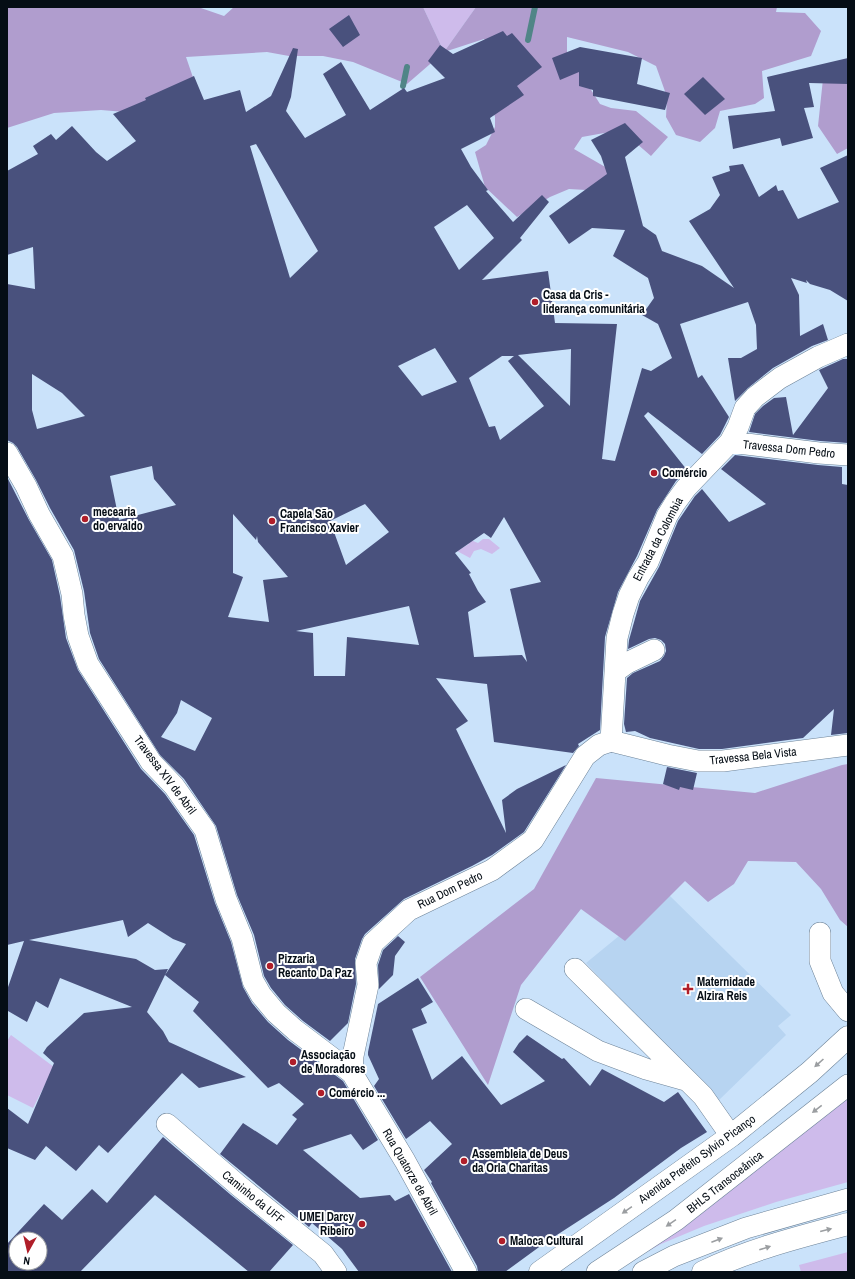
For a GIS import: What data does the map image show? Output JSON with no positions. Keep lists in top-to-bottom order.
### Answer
{
  "streets": {
    "main road": ["Avenida Prefeito Sylvio Picanço"],
    "street": [
      "Travessa Dom Pedro",
      "Entrada da Colombia",
      "Travessa Bela Vista",
      "Travessa XIV de Abril",
      "Rua Dom Pedro",
      "Rua Quatorze de Abril",
      "BHLS Transoceânica",
      "Caminho da UFF"
    ]
  },
  "crossings": [
    ["Travessa Dom Pedro", "Entrada da Colombia"],
    ["Entrada da Colombia", "Travessa Bela Vista"],
    ["Entrada da Colombia", "Rua Dom Pedro"],
    ["Travessa Bela Vista", "Rua Dom Pedro"],
    ["Travessa XIV de Abril", "Rua Dom Pedro"],
    ["Travessa XIV de Abril", "Rua Quatorze de Abril"],
    ["Rua Dom Pedro", "Rua Quatorze de Abril"]
  ],
  "places": {
    "other": [
      "Casa da Cris - liderança comunitária",
      "Comércio",
      "mecearia do ervaldo",
      "Capela São Francisco Xavier",
      "Pizzaria Recanto Da Paz",
      "Associação de Moradores",
      "Comércio ...",
      "Assembleia de Deus da Orla Charitas",
      "UMEI Darcy Ribeiro",
      "Maloca Cultural"
    ],
    "health": ["Maternidade Alzira Reis"]
  },
  "north": "bottom"
}
